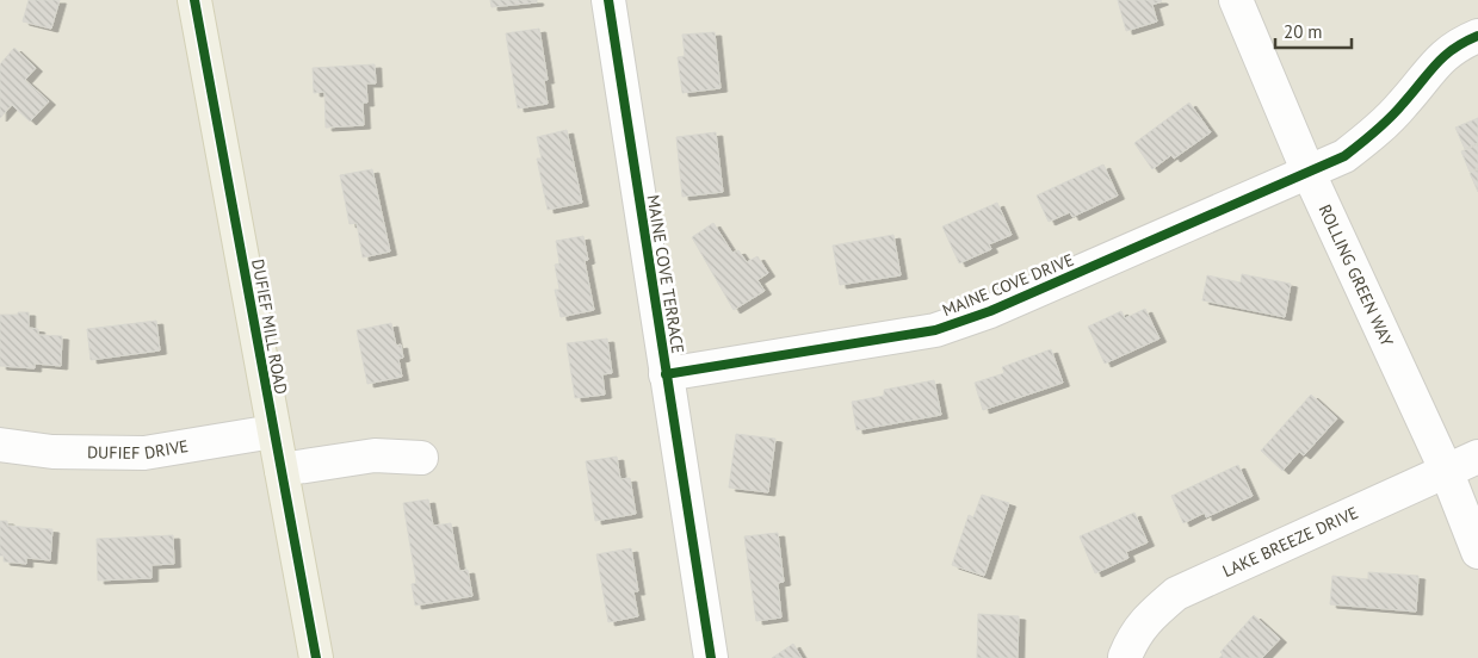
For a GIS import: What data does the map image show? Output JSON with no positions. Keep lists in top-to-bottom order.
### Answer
{
  "streets": {
    "main road": ["DUFIEF MILL ROAD"],
    "street": [
      "MAINE COVE TERRACE",
      "ROLLING GREEN WAY",
      "MAINE COVE DRIVE",
      "DUFIEF DRIVE",
      "LAKE BREEZE DRIVE"
    ]
  },
  "crossings": [
    ["MAINE COVE TERRACE", "MAINE COVE DRIVE"],
    ["ROLLING GREEN WAY", "MAINE COVE DRIVE"],
    ["ROLLING GREEN WAY", "LAKE BREEZE DRIVE"],
    ["DUFIEF MILL ROAD", "DUFIEF DRIVE"]
  ],
  "scale_bar": "20 m"
}
